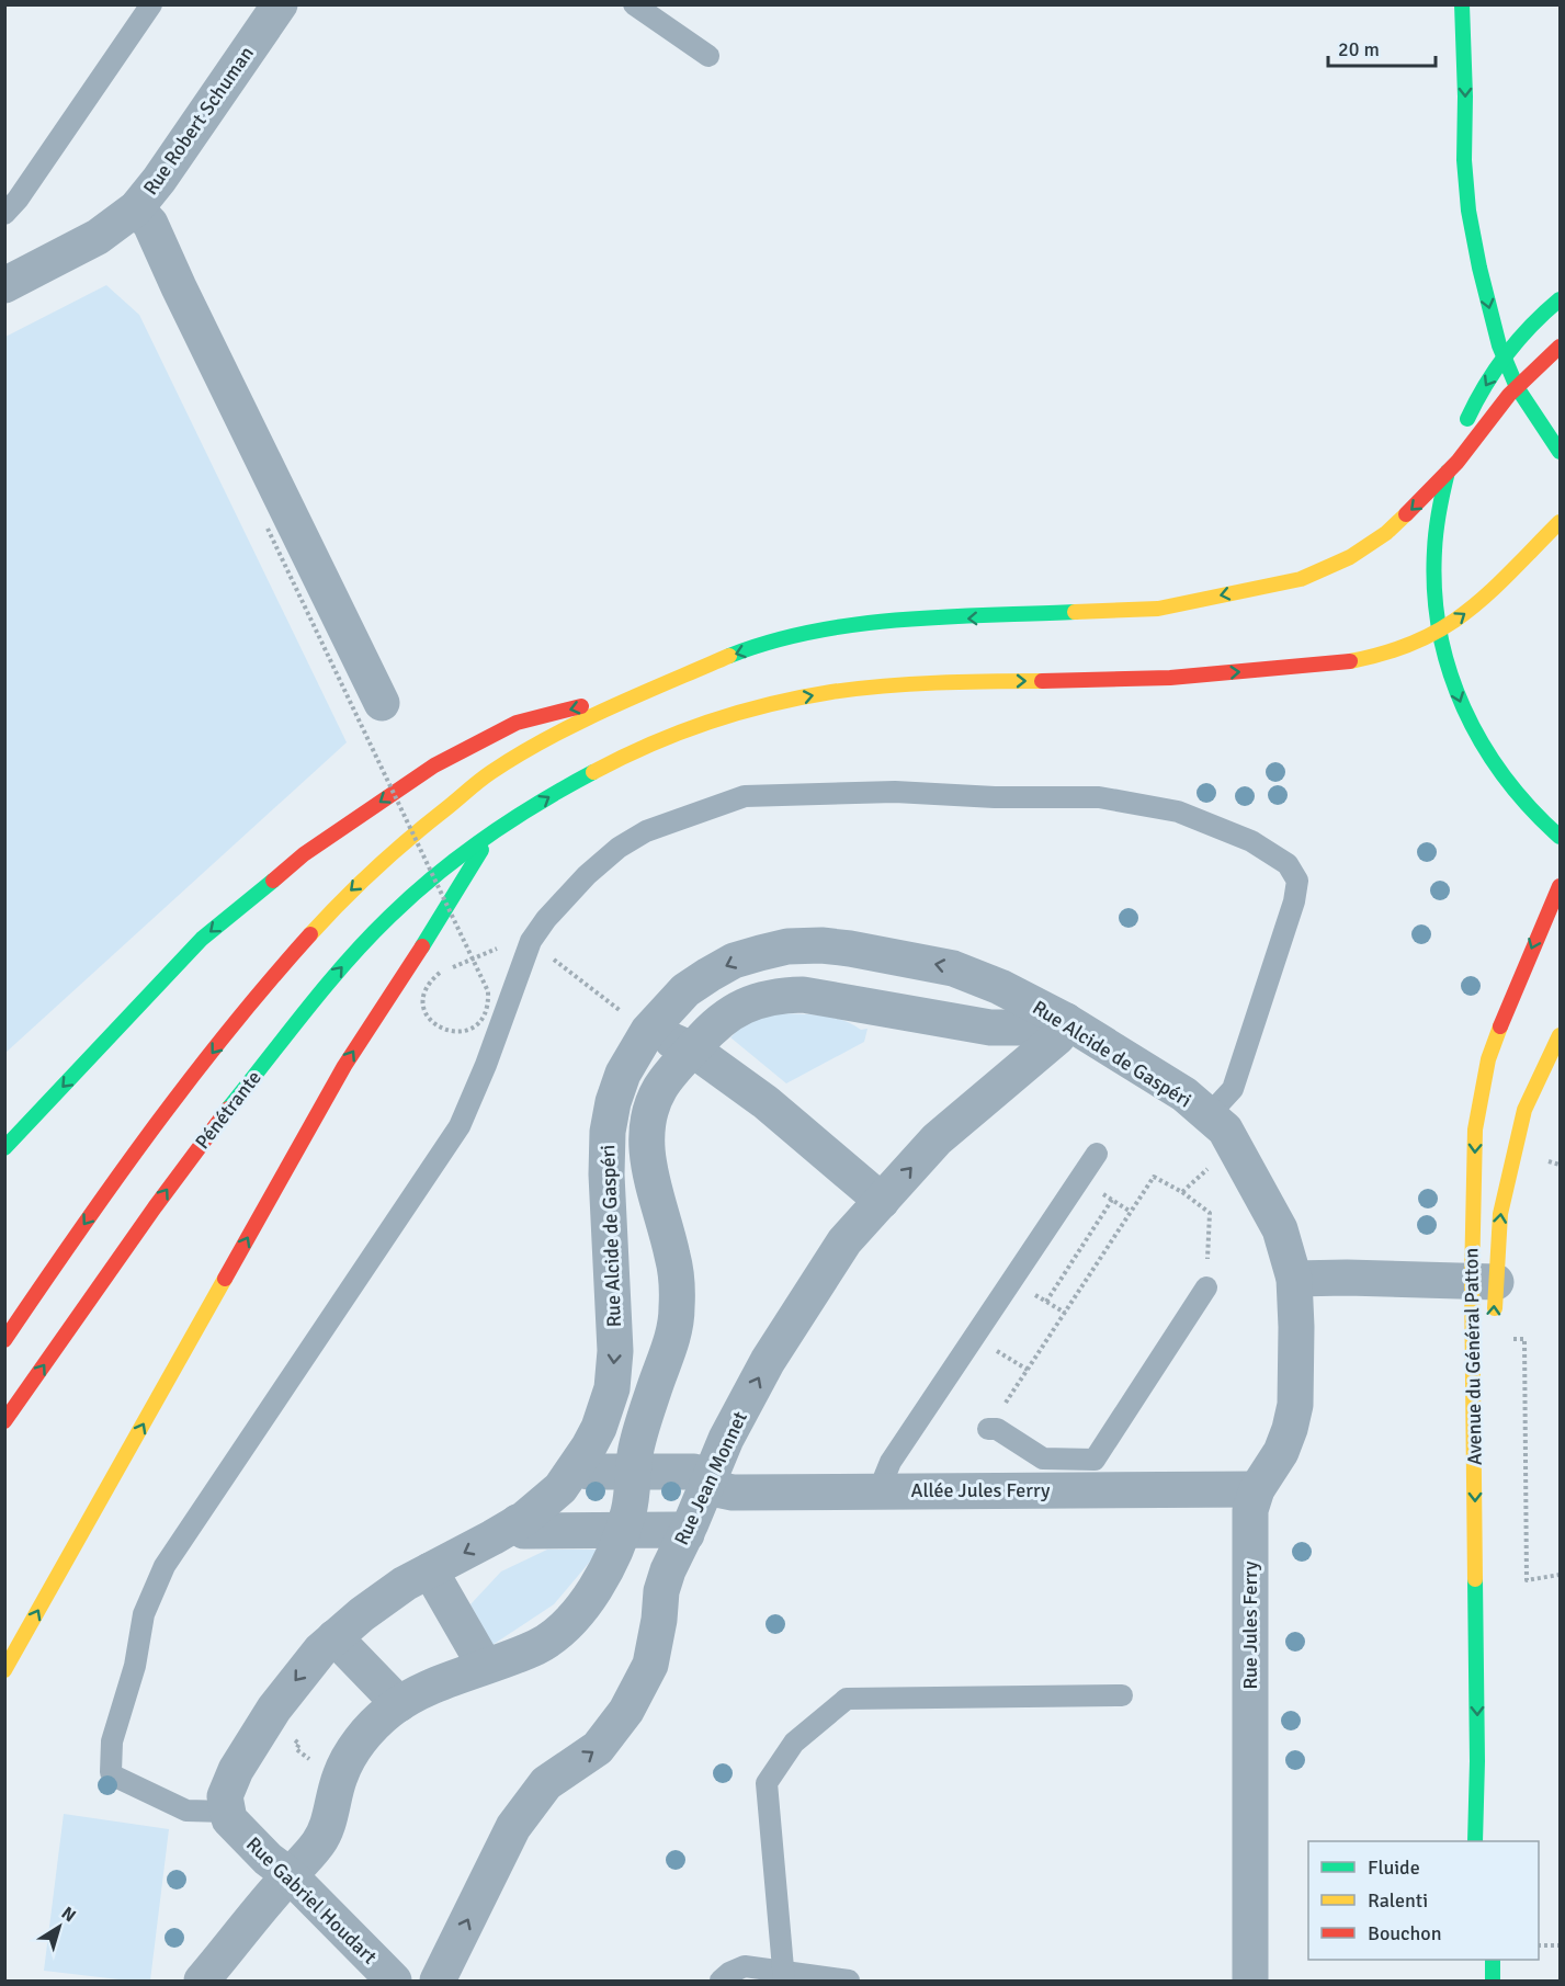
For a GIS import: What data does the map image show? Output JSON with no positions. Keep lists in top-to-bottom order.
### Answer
{
  "streets": {
    "main road": ["Pénétrante", "Avenue du Général Patton"],
    "street": [
      "Rue Robert Schuman",
      "Rue Alcide de Gaspéri",
      "Rue Jean Monnet",
      "Allée Jules Ferry",
      "Rue Jules Ferry",
      "Rue Gabriel Houdart"
    ]
  },
  "crossings": [
    ["Rue Alcide de Gaspéri", "Rue Jean Monnet"],
    ["Rue Alcide de Gaspéri", "Rue Jules Ferry"],
    ["Rue Alcide de Gaspéri", "Rue Gabriel Houdart"],
    ["Rue Jean Monnet", "Allée Jules Ferry"],
    ["Allée Jules Ferry", "Rue Jules Ferry"]
  ],
  "legend": ["Fluide", "Ralenti", "Bouchon"],
  "scale_bar": "20 m",
  "north": "top right"
}
